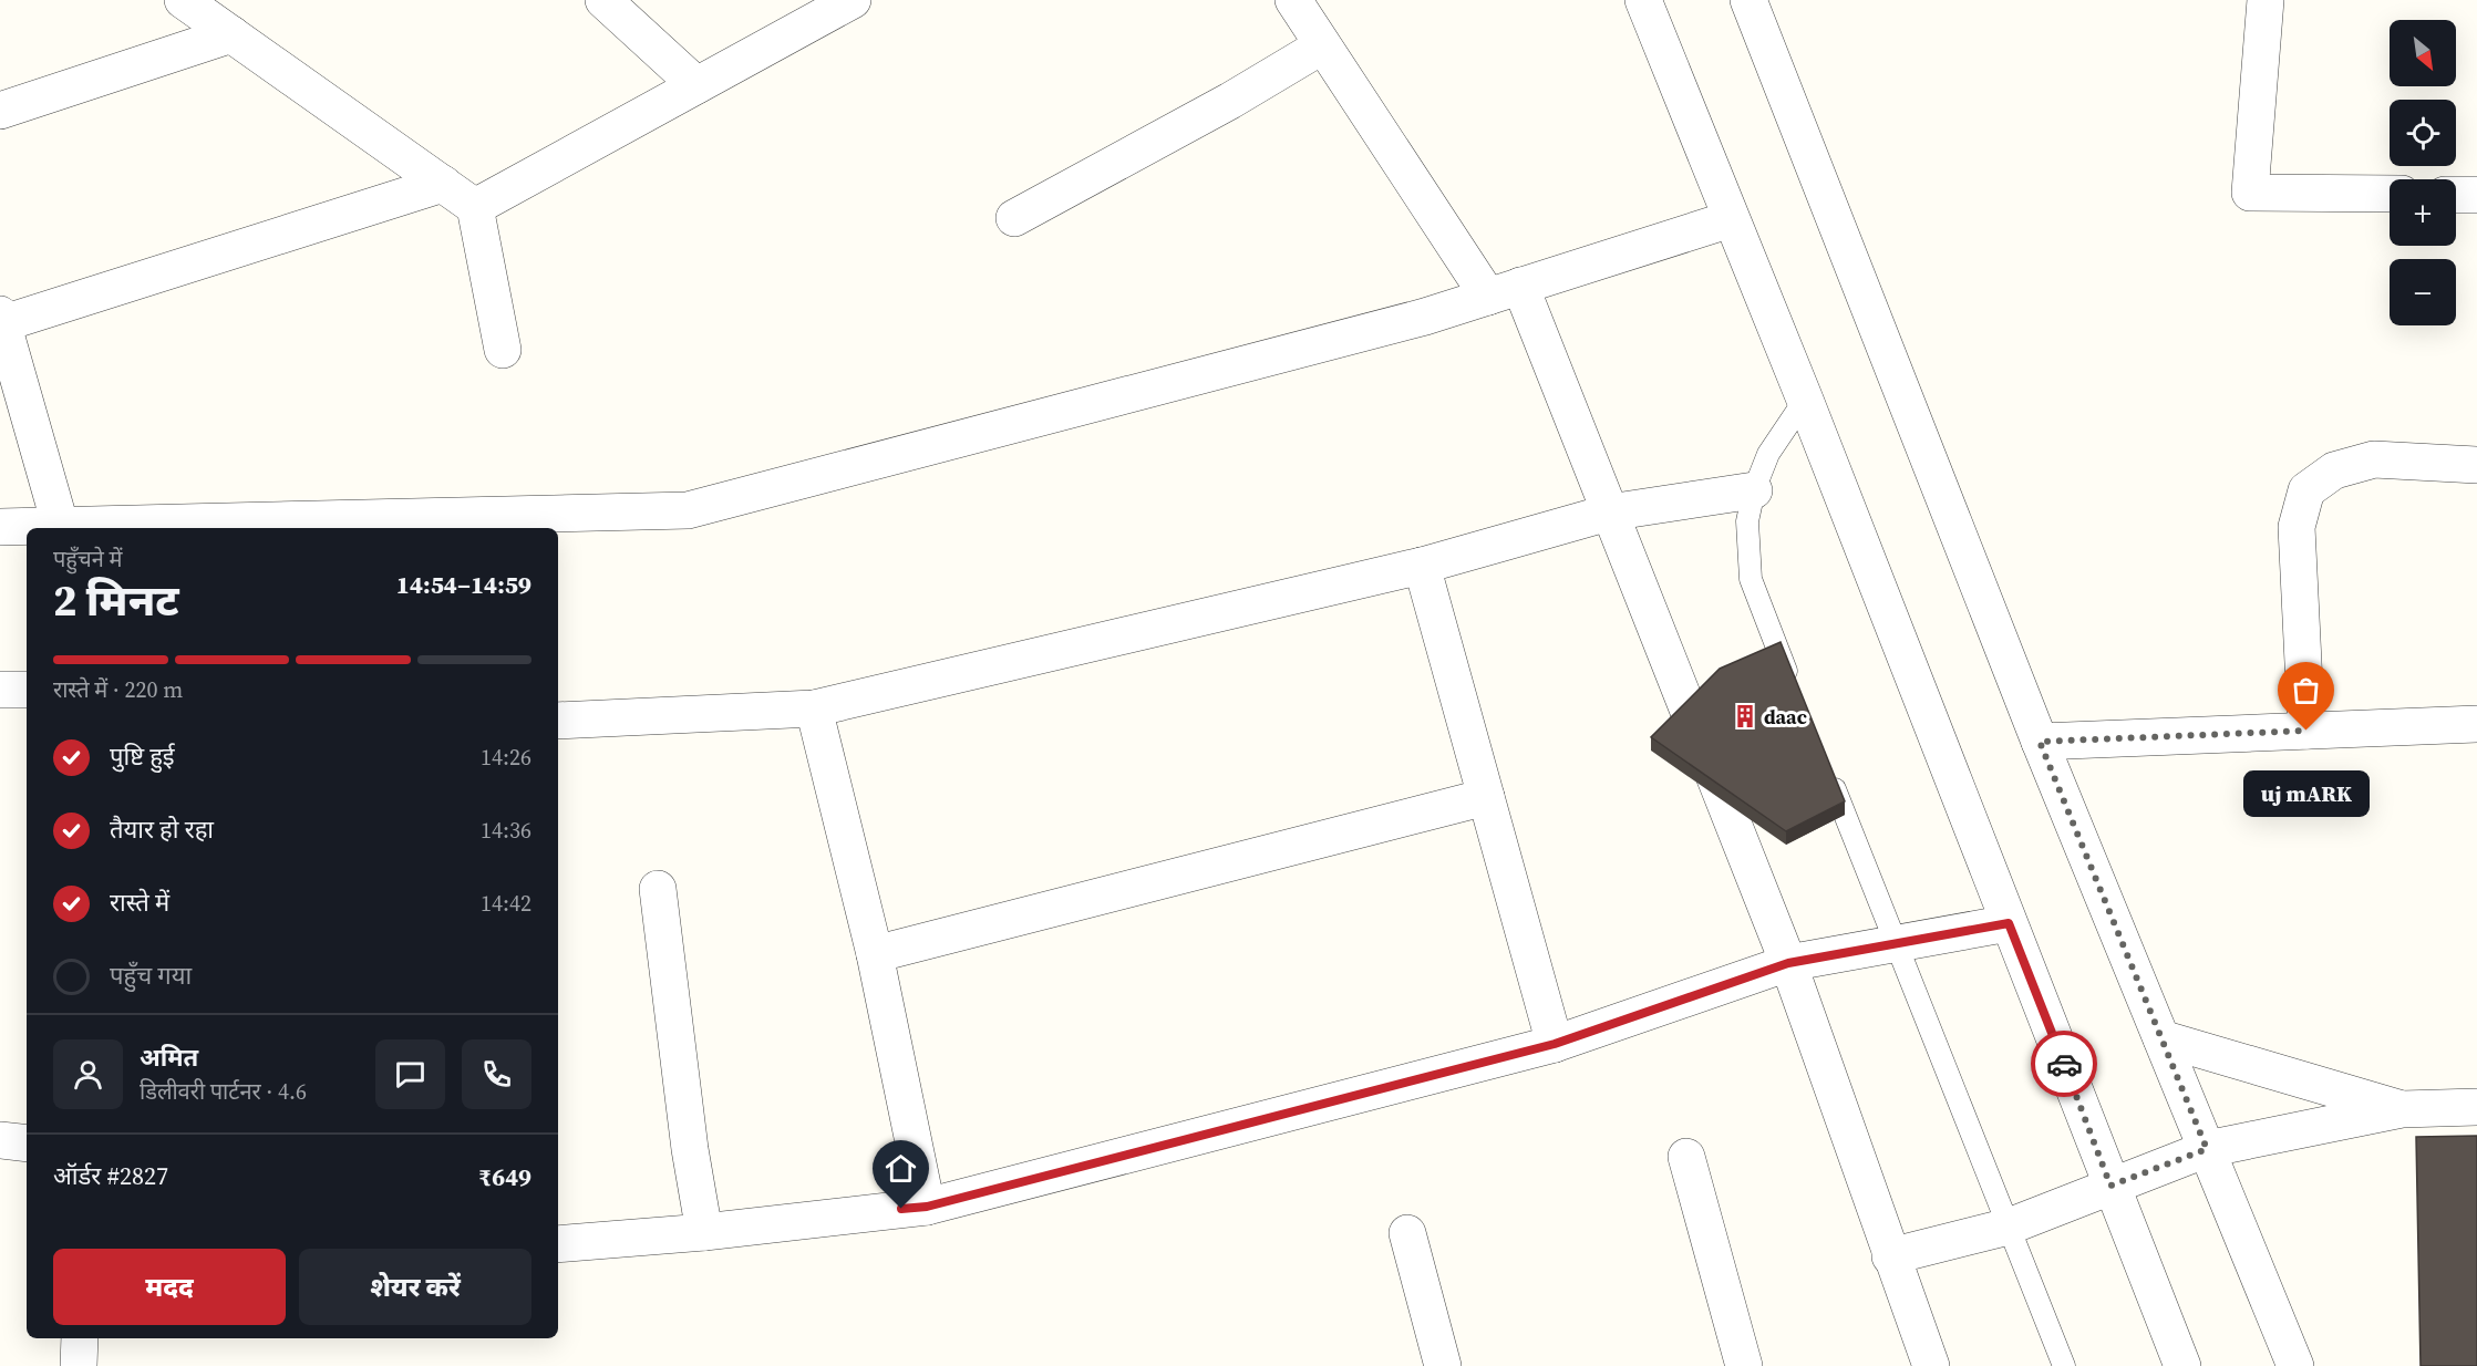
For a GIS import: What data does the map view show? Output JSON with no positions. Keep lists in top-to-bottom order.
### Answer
{
  "places": {
    "building": ["daac"],
    "other": ["uj mARK"]
  },
  "north": "bottom right",
  "page": {
    "map_buttons": ["+", "−"],
    "heading": ["2 मिनट", "पहुँचने में", "14:54–14:59"],
    "panel": [
      "अमित",
      "डिलीवरी पार्टनर · 4.6",
      "ऑर्डर #2827",
      "₹649"
    ],
    "bar": "रास्ते में · 220 m",
    "list": [
      ["पुष्टि हुई", "14:26"],
      ["तैयार हो रहा", "14:36"],
      ["रास्ते में", "14:42"],
      "पहुँच गया"
    ],
    "bubble": "uj mARK",
    "buttons": ["मदद", "शेयर करें"]
  }
}
